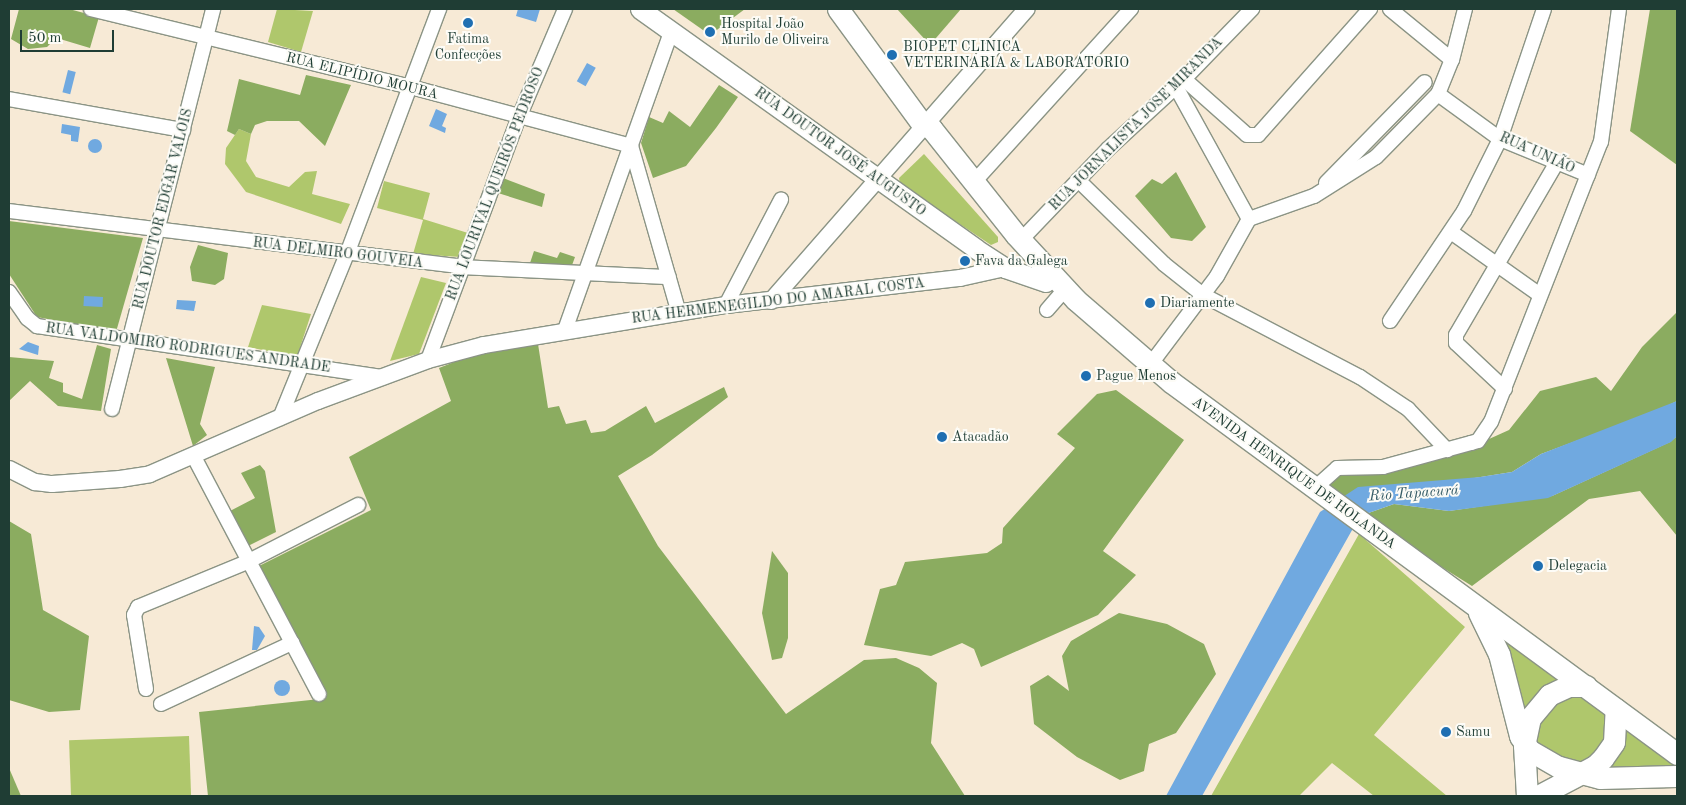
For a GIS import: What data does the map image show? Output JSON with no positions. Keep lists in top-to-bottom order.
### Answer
{
  "streets": {
    "main road": ["RUA DOUTOR JOSÉ AUGUSTO", "AVENIDA HENRIQUE DE HOLANDA"],
    "street": [
      "RUA ELIPÍDIO MOURA",
      "RUA JORNALISTA JOSE MIRANDA",
      "RUA UNIÃO",
      "RUA LOURIVAL QUEIRÓS PEDROSO",
      "RUA DOUTOR EDGAR VALOIS",
      "RUA DELMIRO GOUVEIA",
      "RUA HERMENEGILDO DO AMARAL COSTA",
      "RUA VALDOMIRO RODRIGUES ANDRADE"
    ]
  },
  "crossings": [
    ["RUA ELIPÍDIO MOURA", "RUA LOURIVAL QUEIRÓS PEDROSO"],
    ["RUA ELIPÍDIO MOURA", "RUA DOUTOR EDGAR VALOIS"],
    ["RUA JORNALISTA JOSE MIRANDA", "AVENIDA HENRIQUE DE HOLANDA"],
    ["RUA DOUTOR JOSÉ AUGUSTO", "RUA HERMENEGILDO DO AMARAL COSTA"],
    ["RUA LOURIVAL QUEIRÓS PEDROSO", "RUA DELMIRO GOUVEIA"],
    ["RUA LOURIVAL QUEIRÓS PEDROSO", "RUA HERMENEGILDO DO AMARAL COSTA"],
    ["RUA DOUTOR EDGAR VALOIS", "RUA DELMIRO GOUVEIA"],
    ["RUA DOUTOR EDGAR VALOIS", "RUA VALDOMIRO RODRIGUES ANDRADE"],
    ["RUA HERMENEGILDO DO AMARAL COSTA", "RUA VALDOMIRO RODRIGUES ANDRADE"]
  ],
  "water": ["Rio Tapacurá"],
  "places": [
    "Fatima Confecções",
    "Hospital João Murilo de Oliveira",
    "BIOPET CLINICA VETERINARIA & LABORATORIO",
    "Fava da Galega",
    "Diariamente",
    "Pague Menos",
    "Atacadão",
    "Delegacia",
    "Samu"
  ],
  "scale_bar": "50 m"
}
